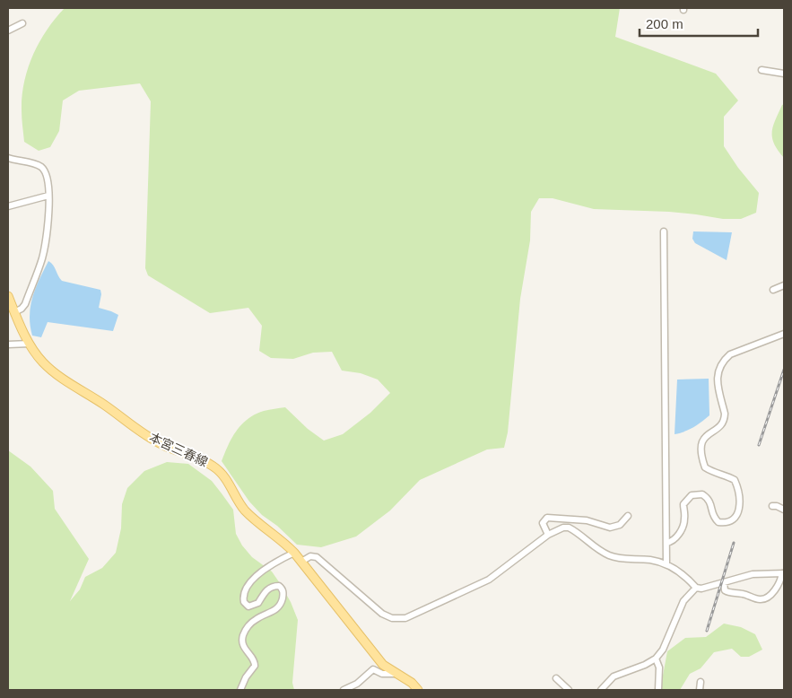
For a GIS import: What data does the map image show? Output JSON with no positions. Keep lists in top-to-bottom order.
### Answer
{
  "streets": {
    "main road": ["本宮三春線"]
  },
  "scale_bar": "200 m"
}
